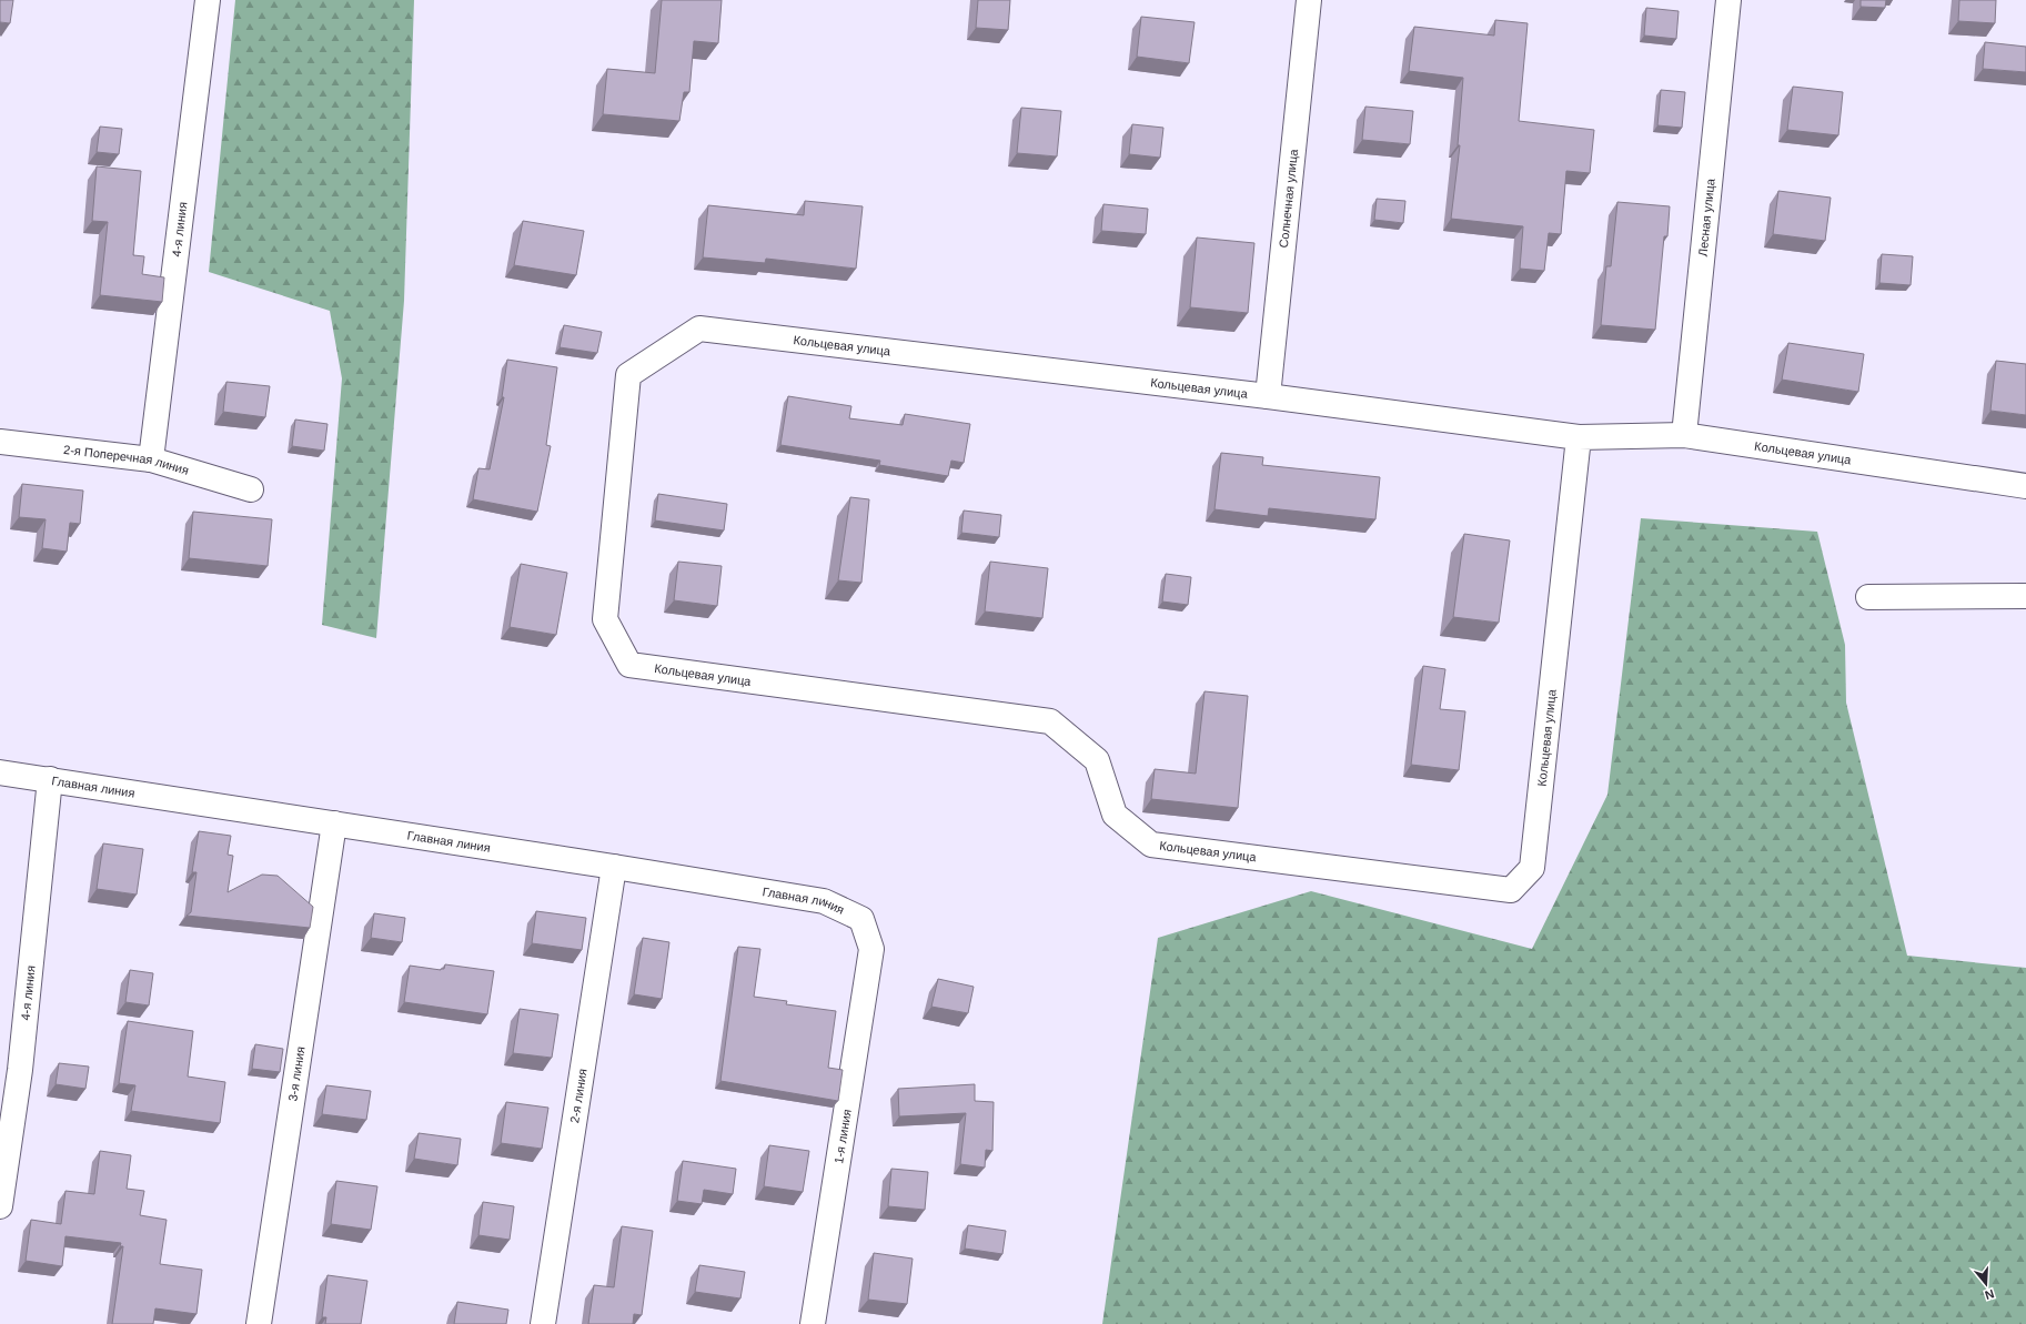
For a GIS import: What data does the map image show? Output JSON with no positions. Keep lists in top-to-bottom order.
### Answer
{
  "streets": {
    "street": [
      "Солнечная улица",
      "Лесная улица",
      "4-я линия",
      "Кольцевая улица",
      "2-я Поперечная линия",
      "Главная линия",
      "3-я линия",
      "2-я линия",
      "1-я линия"
    ]
  },
  "crossings": [
    ["Солнечная улица", "Кольцевая улица"],
    ["Лесная улица", "Кольцевая улица"],
    ["4-я линия", "2-я Поперечная линия"],
    ["4-я линия", "Главная линия"],
    ["Главная линия", "3-я линия"],
    ["Главная линия", "2-я линия"],
    ["Главная линия", "1-я линия"]
  ],
  "north": "bottom"
}
